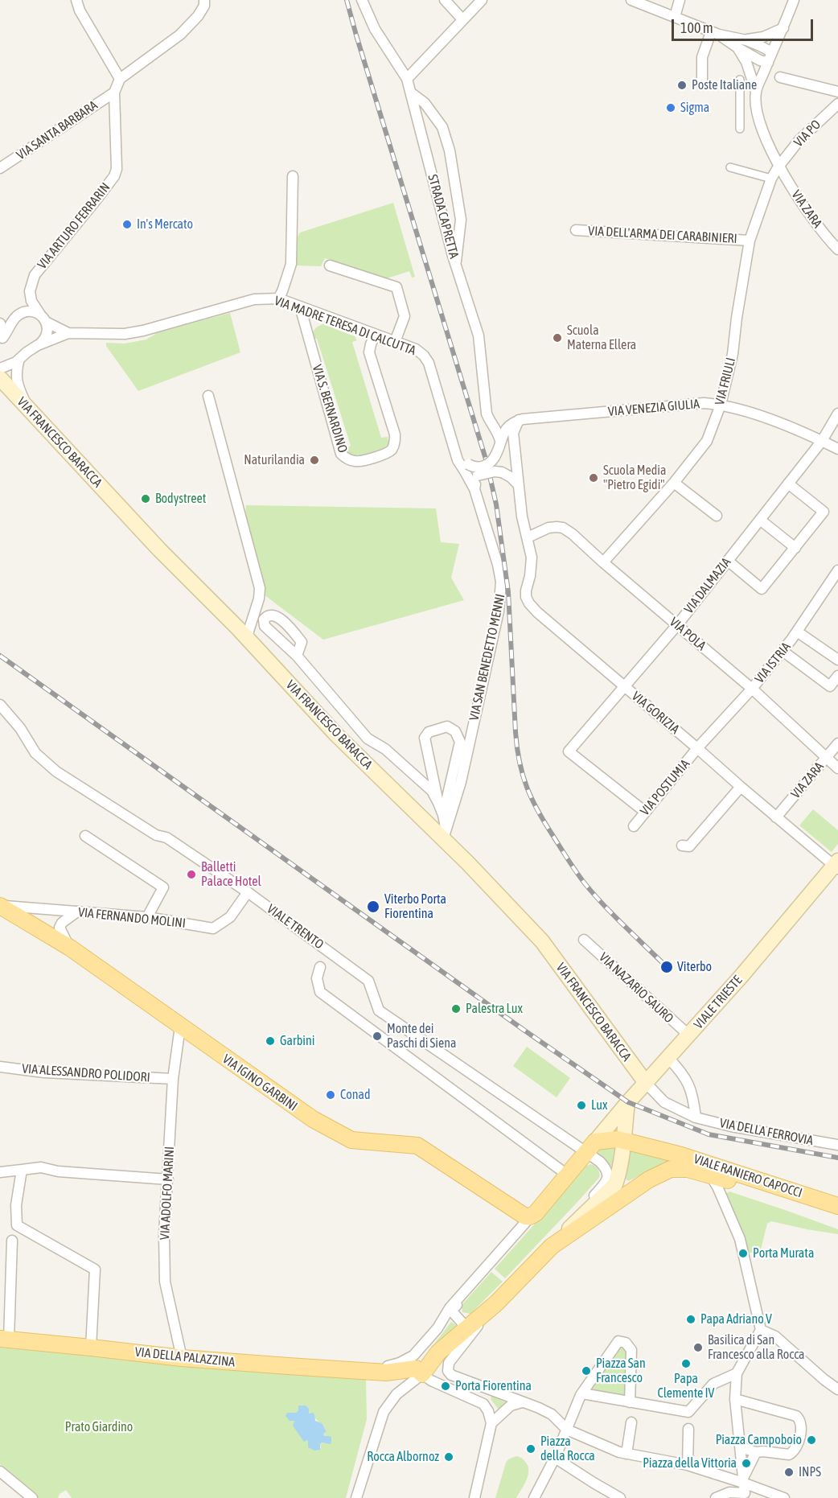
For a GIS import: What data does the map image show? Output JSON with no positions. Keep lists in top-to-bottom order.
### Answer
{
  "streets": {
    "main road": [
      "VIA FRANCESCO BARACCA",
      "VIALE TRIESTE",
      "VIA IGINO GARBINI",
      "VIALE RANIERO CAPOCCI",
      "VIA DELLA PALAZZINA"
    ],
    "street": [
      "VIA SANTA BARBARA",
      "VIA PO",
      "VIA ZARA",
      "STRADA CAPRETTA",
      "VIA ARTURO FERRARIN",
      "VIA DELL'ARMA DEI CARABINIERI",
      "VIA MADRE TERESA DI CALCUTTA",
      "VIA FRIULI",
      "VIA VENEZIA GIULIA",
      "VIA S. BERNARDINO",
      "VIA DALMAZIA",
      "VIA POLA",
      "VIA SAN BENEDETTO MENNI",
      "VIA ISTRIA",
      "VIA GORIZIA",
      "VIA POSTUMIA",
      "VIA FERNANDO MOLINI",
      "VIALE TRENTO",
      "VIA NAZARIO SAURO",
      "VIA ALESSANDRO POLIDORI",
      "VIA DELLA FERROVIA",
      "VIA ADOLFO MARINI"
    ]
  },
  "crossings": [
    ["VIA SANTA BARBARA", "VIA ARTURO FERRARIN"],
    ["VIA PO", "VIA ZARA"],
    ["VIA PO", "VIA FRIULI"],
    ["VIA ZARA", "VIA FRIULI"],
    ["VIA ZARA", "VIA POLA"],
    ["VIA ZARA", "VIA GORIZIA"],
    ["VIA DELL'ARMA DEI CARABINIERI", "VIA FRIULI"],
    ["VIA MADRE TERESA DI CALCUTTA", "VIA S. BERNARDINO"],
    ["VIA FRIULI", "VIA VENEZIA GIULIA"],
    ["VIA FRIULI", "VIA POLA"],
    ["VIA VENEZIA GIULIA", "VIA DALMAZIA"],
    ["VIA VENEZIA GIULIA", "VIA GORIZIA"],
    ["VIA FRANCESCO BARACCA", "VIA SAN BENEDETTO MENNI"],
    ["VIA FRANCESCO BARACCA", "VIALE TRIESTE"],
    ["VIA FRANCESCO BARACCA", "VIA DELLA FERROVIA"],
    ["VIA DALMAZIA", "VIA POLA"],
    ["VIA DALMAZIA", "VIA GORIZIA"],
    ["VIA DALMAZIA", "VIA POSTUMIA"],
    ["VIA POLA", "VIA ISTRIA"],
    ["VIA POLA", "VIA GORIZIA"],
    ["VIA ISTRIA", "VIA GORIZIA"],
    ["VIA ISTRIA", "VIA POSTUMIA"],
    ["VIA GORIZIA", "VIA POSTUMIA"],
    ["VIA GORIZIA", "VIALE TRIESTE"],
    ["VIA FERNANDO MOLINI", "VIALE TRENTO"],
    ["VIA FERNANDO MOLINI", "VIA IGINO GARBINI"],
    ["VIALE TRENTO", "VIALE TRIESTE"],
    ["VIALE TRENTO", "VIALE RANIERO CAPOCCI"],
    ["VIA NAZARIO SAURO", "VIALE TRIESTE"],
    ["VIALE TRIESTE", "VIA DELLA FERROVIA"],
    ["VIALE TRIESTE", "VIALE RANIERO CAPOCCI"],
    ["VIA ALESSANDRO POLIDORI", "VIA ADOLFO MARINI"],
    ["VIA IGINO GARBINI", "VIA ADOLFO MARINI"],
    ["VIA IGINO GARBINI", "VIA DELLA PALAZZINA"],
    ["VIA ADOLFO MARINI", "VIA DELLA PALAZZINA"]
  ],
  "parks": ["Prato Giardino"],
  "places": [
    "Poste Italiane",
    "Sigma",
    "In's Mercato",
    "Scuola Materna Ellera",
    "Naturilandia",
    "Scuola Media \"Pietro Egidi\"",
    "Bodystreet",
    "Balletti Palace Hotel",
    "Viterbo Porta Fiorentina",
    "Viterbo",
    "Palestra Lux",
    "Monte dei Paschi di Siena",
    "Garbini",
    "Conad",
    "Lux",
    "Porta Murata",
    "Papa Adriano V",
    "Basilica di San Francesco alla Rocca",
    "Papa Clemente IV",
    "Piazza San Francesco",
    "Porta Fiorentina",
    "Piazza Campoboio",
    "Piazza della Rocca",
    "Rocca Albornoz",
    "Piazza della Vittoria",
    "INPS"
  ],
  "scale_bar": "100 m"
}
